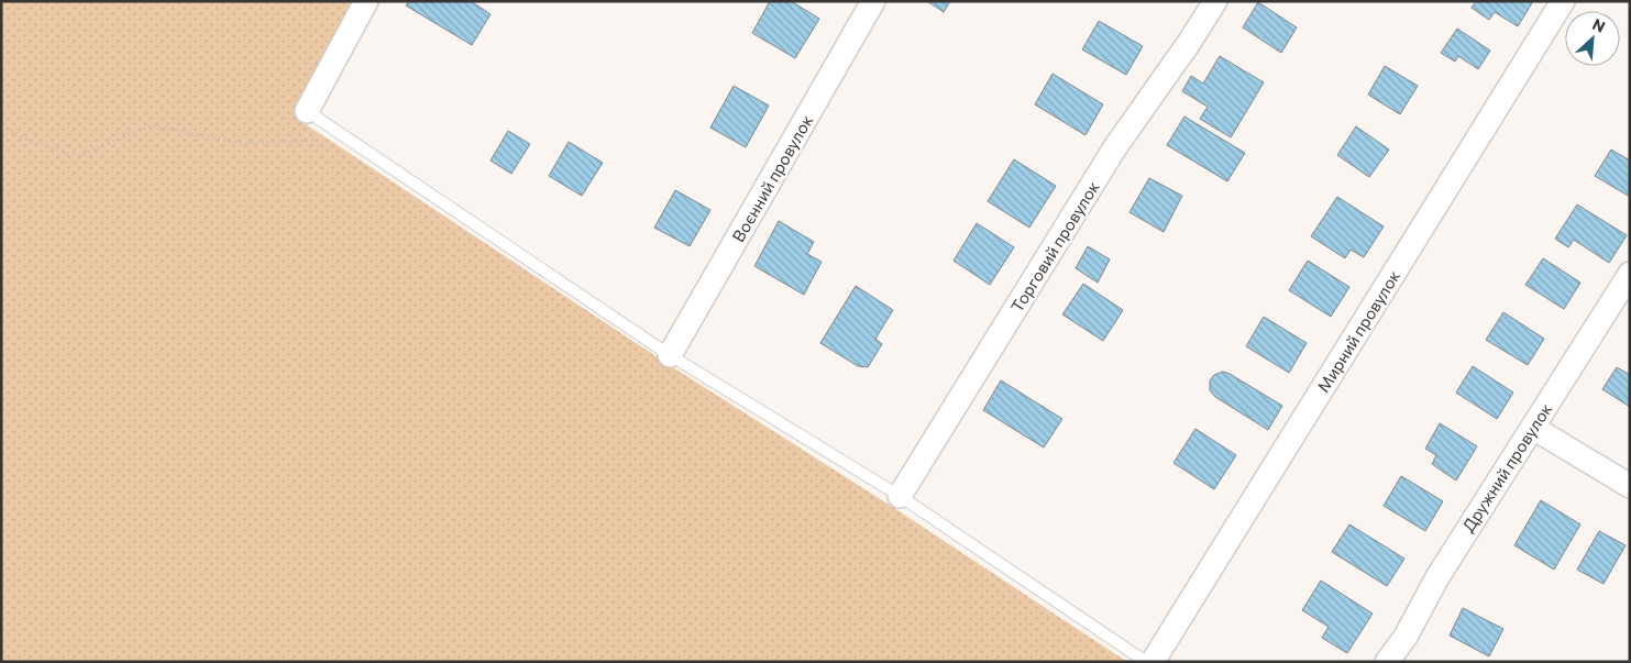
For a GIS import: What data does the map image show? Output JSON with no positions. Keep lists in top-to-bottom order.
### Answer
{
  "streets": {
    "street": [
      "Воєнний провулок",
      "Торговий провулок",
      "Мирний провулок",
      "Дружний провулок"
    ]
  },
  "north": "top right"
}
